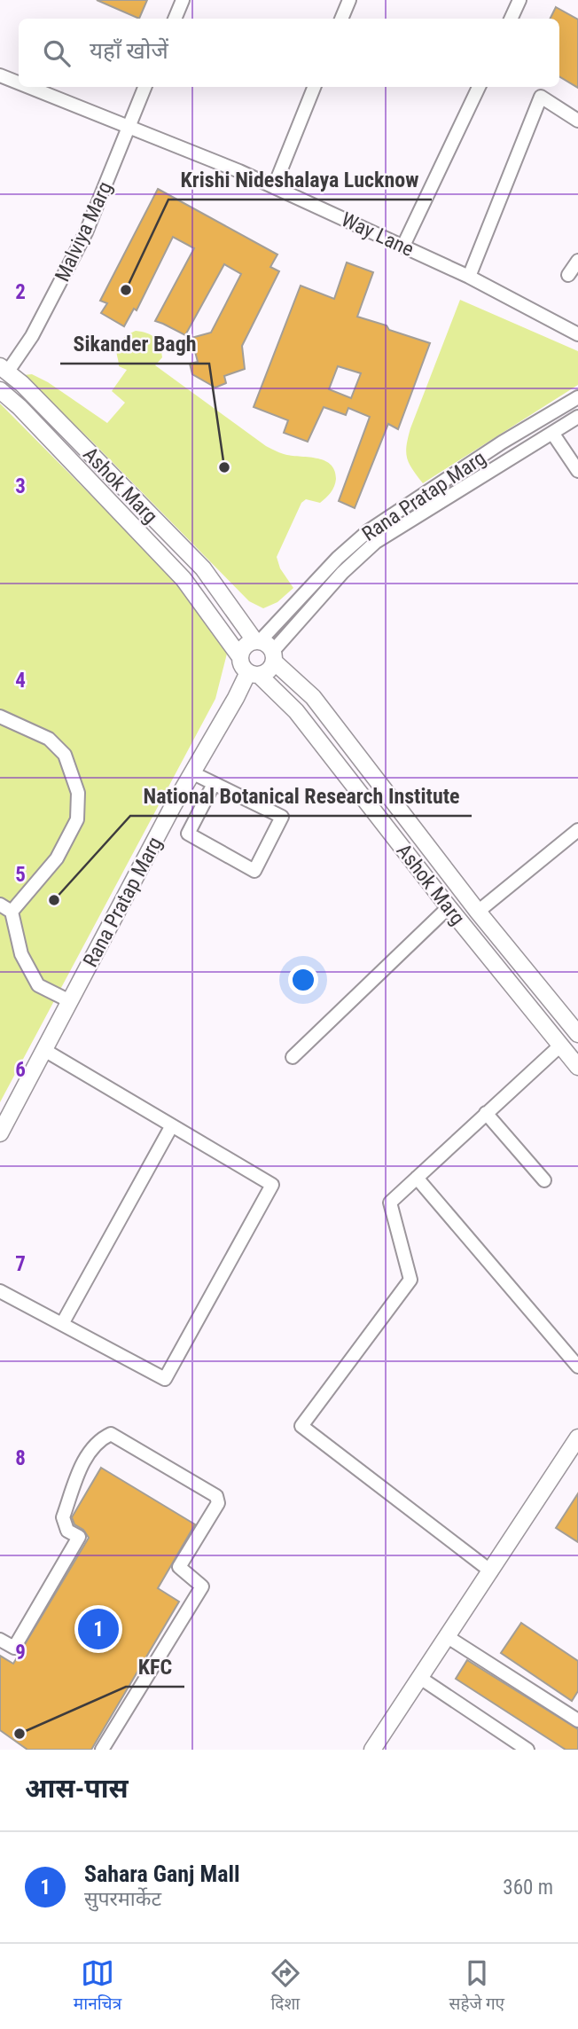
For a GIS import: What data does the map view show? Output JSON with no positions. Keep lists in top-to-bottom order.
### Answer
{
  "streets": {
    "main road": ["Ashok Marg", "Rana Pratap Marg"],
    "street": ["Malviya Marg", "Way Lane"]
  },
  "crossings": [
    ["Malviya Marg", "Way Lane"],
    ["Malviya Marg", "Ashok Marg"],
    ["Ashok Marg", "Rana Pratap Marg"]
  ],
  "places": [
    "Krishi Nideshalaya Lucknow",
    "Sikander Bagh",
    "National Botanical Research Institute",
    "KFC"
  ],
  "page": {
    "search": "यहाँ खोजें",
    "pins": "1",
    "heading": "आस-पास",
    "list": [
      {
        "mark": "1",
        "name": "Sahara Ganj Mall",
        "note": "सुपरमार्केट",
        "value": "360 m"
      }
    ],
    "nav": ["मानचित्र", "दिशा", "सहेजे गए"]
  },
  "grid": {
    "rows": [
      "2",
      "3",
      "4",
      "5",
      "6",
      "7",
      "8",
      "9"
    ]
  }
}
